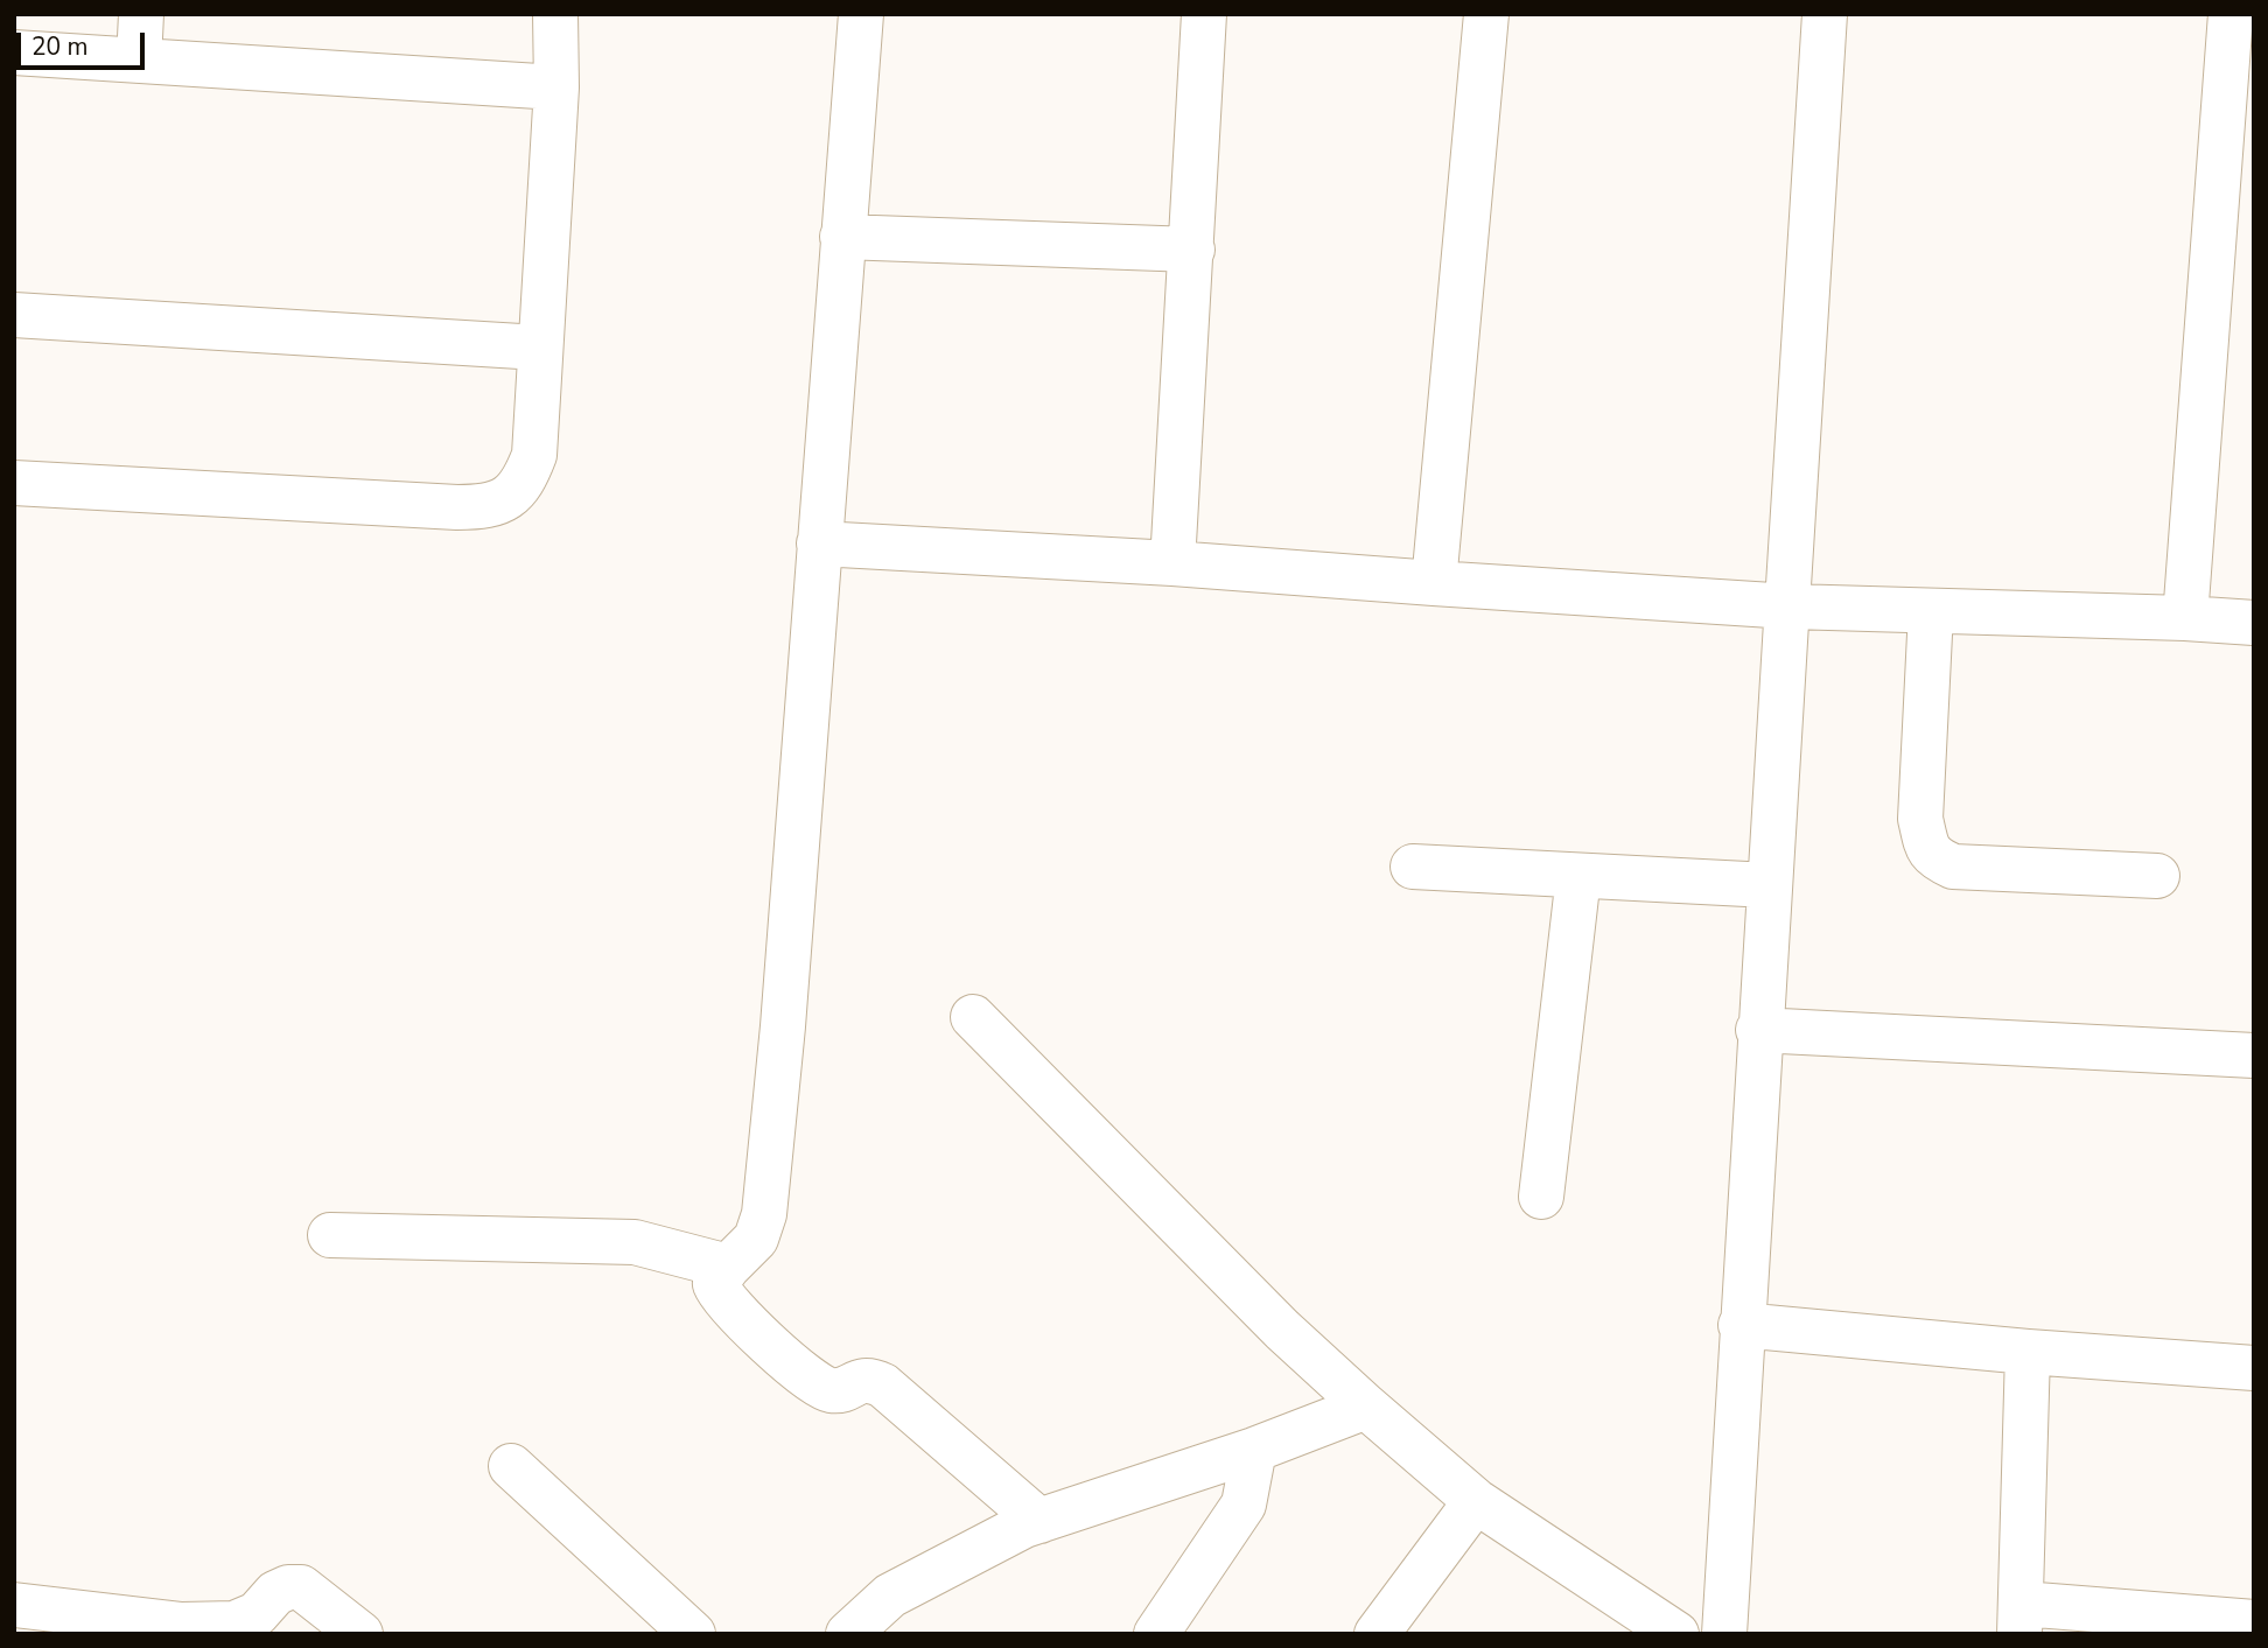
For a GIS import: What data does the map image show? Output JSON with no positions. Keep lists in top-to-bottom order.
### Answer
{
  "scale_bar": "20 m"
}
